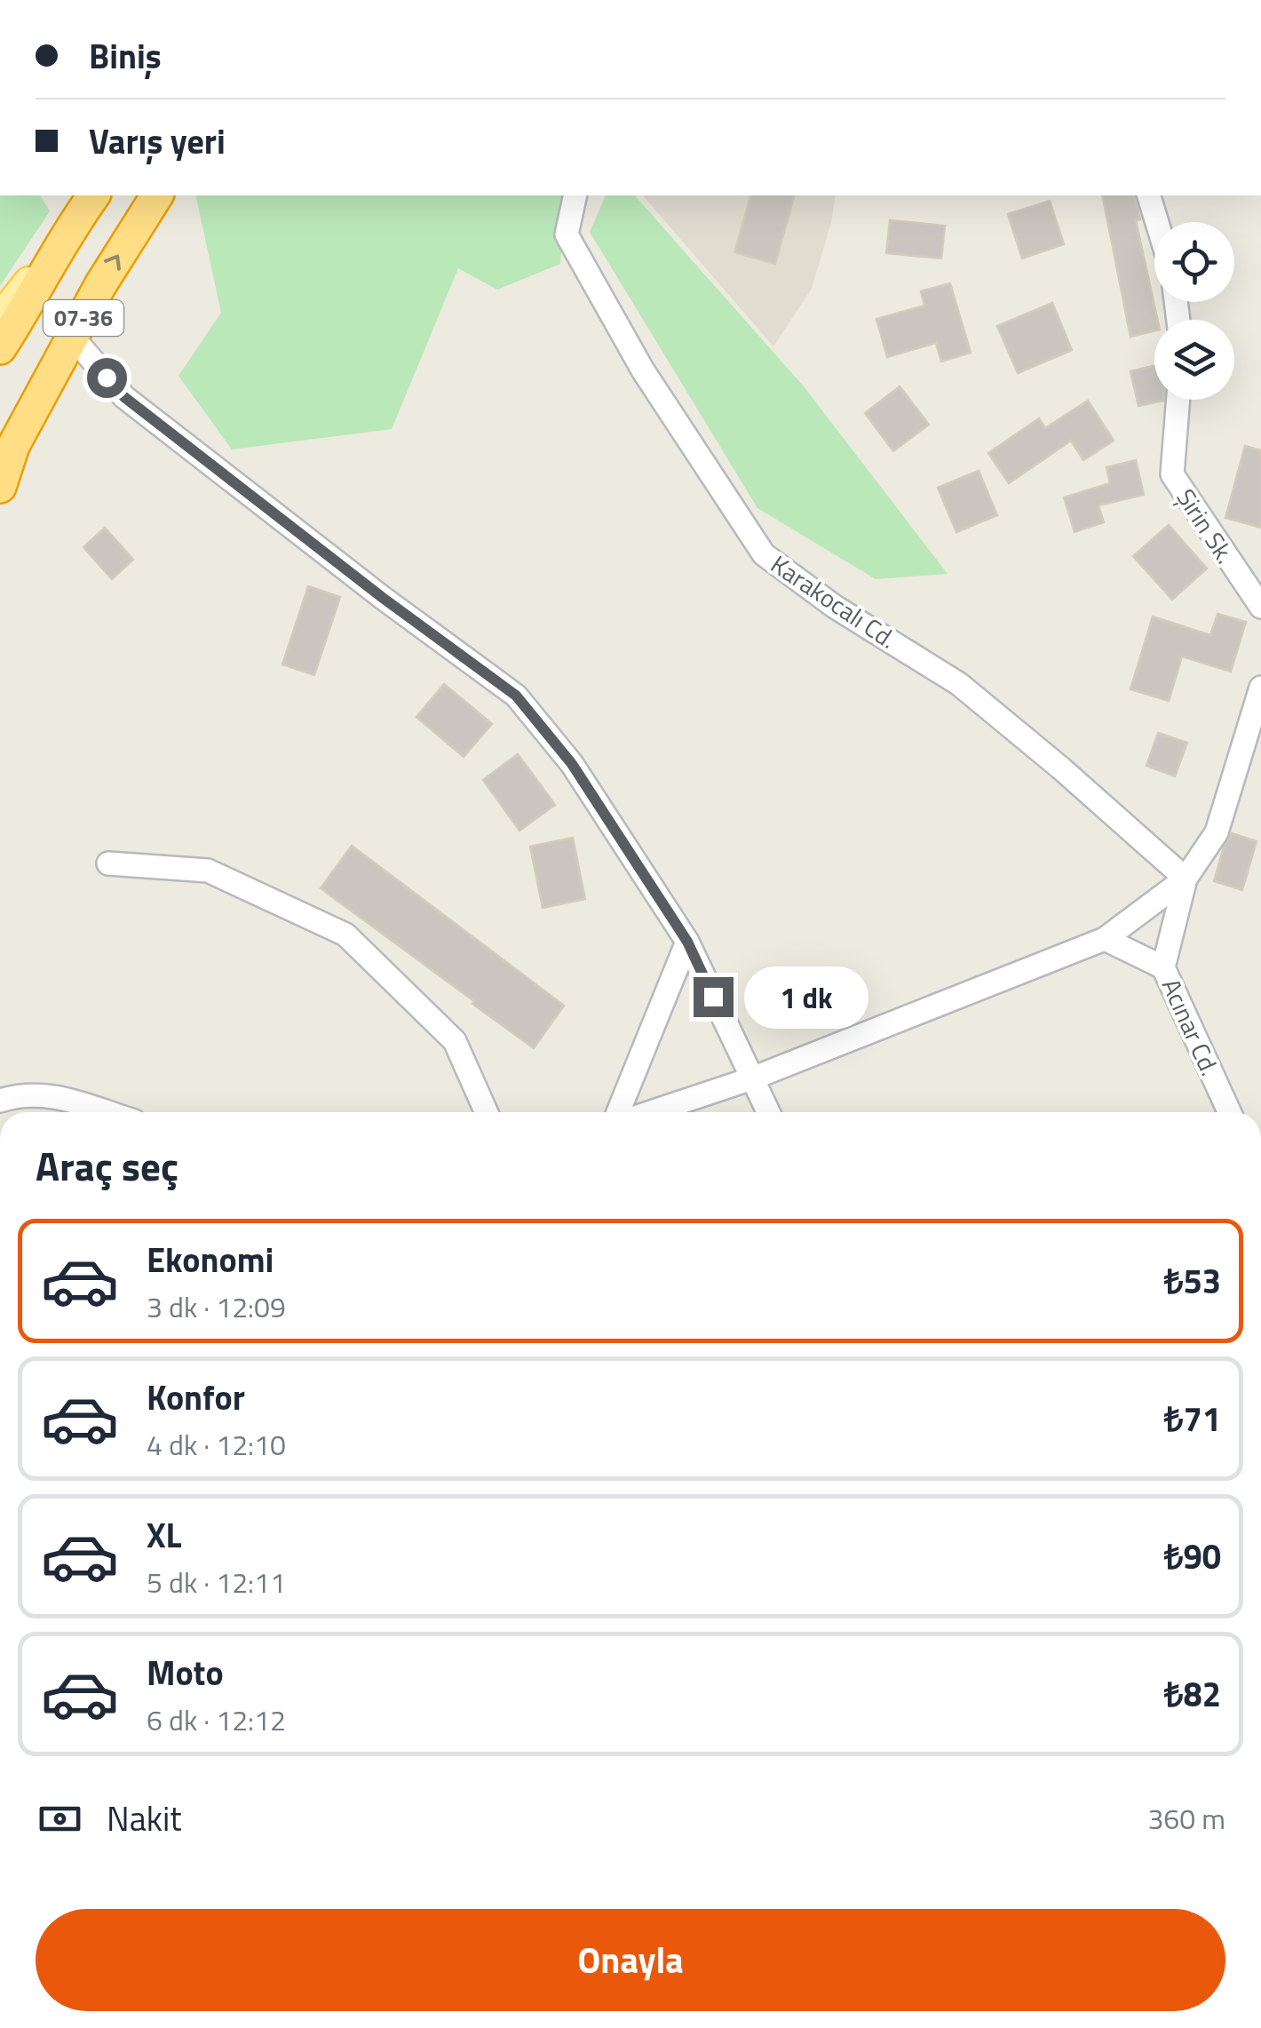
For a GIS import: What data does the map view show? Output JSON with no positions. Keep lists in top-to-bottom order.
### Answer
{
  "streets": {
    "highway": ["07-36"],
    "street": ["Şirin Sk.", "Karakocalı Cd.", "Acınar Cd."]
  },
  "crossings": [
    ["Karakocalı Cd.", "Acınar Cd."]
  ],
  "page": {
    "banner": ["Biniş", "Varış yeri"],
    "bubble": "1 dk",
    "heading": "Araç seç",
    "list": [
      {
        "name": "Ekonomi",
        "note": "3 dk · 12:09",
        "value": "₺53"
      },
      {
        "name": "Konfor",
        "note": "4 dk · 12:10",
        "value": "₺71"
      },
      {
        "name": "XL",
        "note": "5 dk · 12:11",
        "value": "₺90"
      },
      {
        "name": "Moto",
        "note": "6 dk · 12:12",
        "value": "₺82"
      }
    ],
    "pay": ["Nakit", "360 m"],
    "buttons": "Onayla"
  }
}
